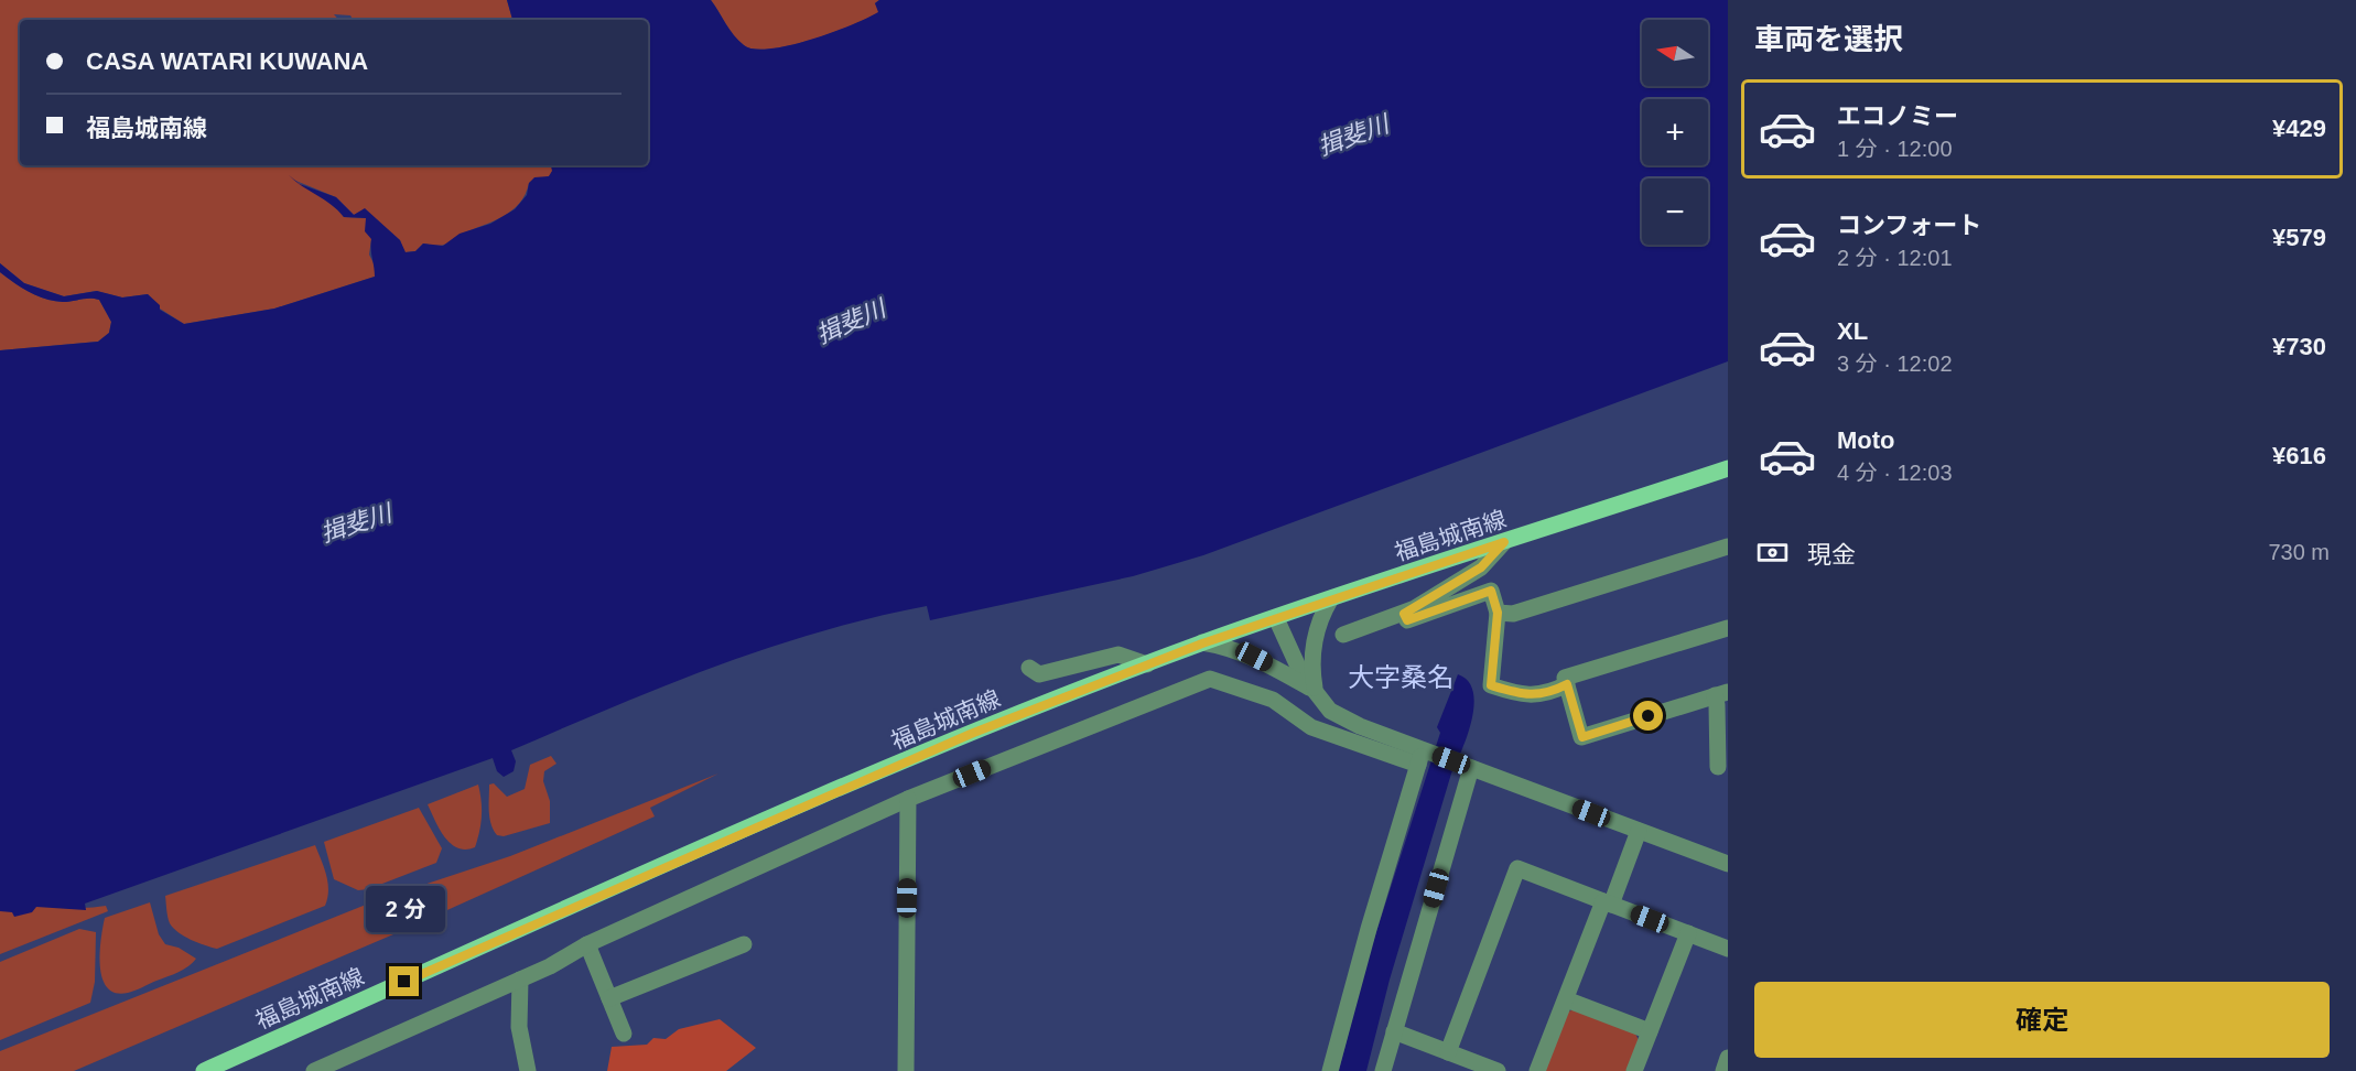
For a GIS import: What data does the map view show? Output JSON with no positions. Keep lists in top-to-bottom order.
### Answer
{
  "streets": {
    "main road": ["福島城南線"]
  },
  "districts": ["大字桑名"],
  "water": ["揖斐川"],
  "north": "left",
  "page": {
    "heading": "車両を選択",
    "map_buttons": ["+", "−"],
    "banner": ["CASA WATARI KUWANA", "福島城南線"],
    "list": [
      {
        "name": "エコノミー",
        "note": "1 分 · 12:00",
        "value": "¥429"
      },
      {
        "name": "コンフォート",
        "note": "2 分 · 12:01",
        "value": "¥579"
      },
      {
        "name": "XL",
        "note": "3 分 · 12:02",
        "value": "¥730"
      },
      {
        "name": "Moto",
        "note": "4 分 · 12:03",
        "value": "¥616"
      }
    ],
    "pay": ["現金", "730 m"],
    "bubble": "2 分",
    "buttons": "確定"
  }
}
